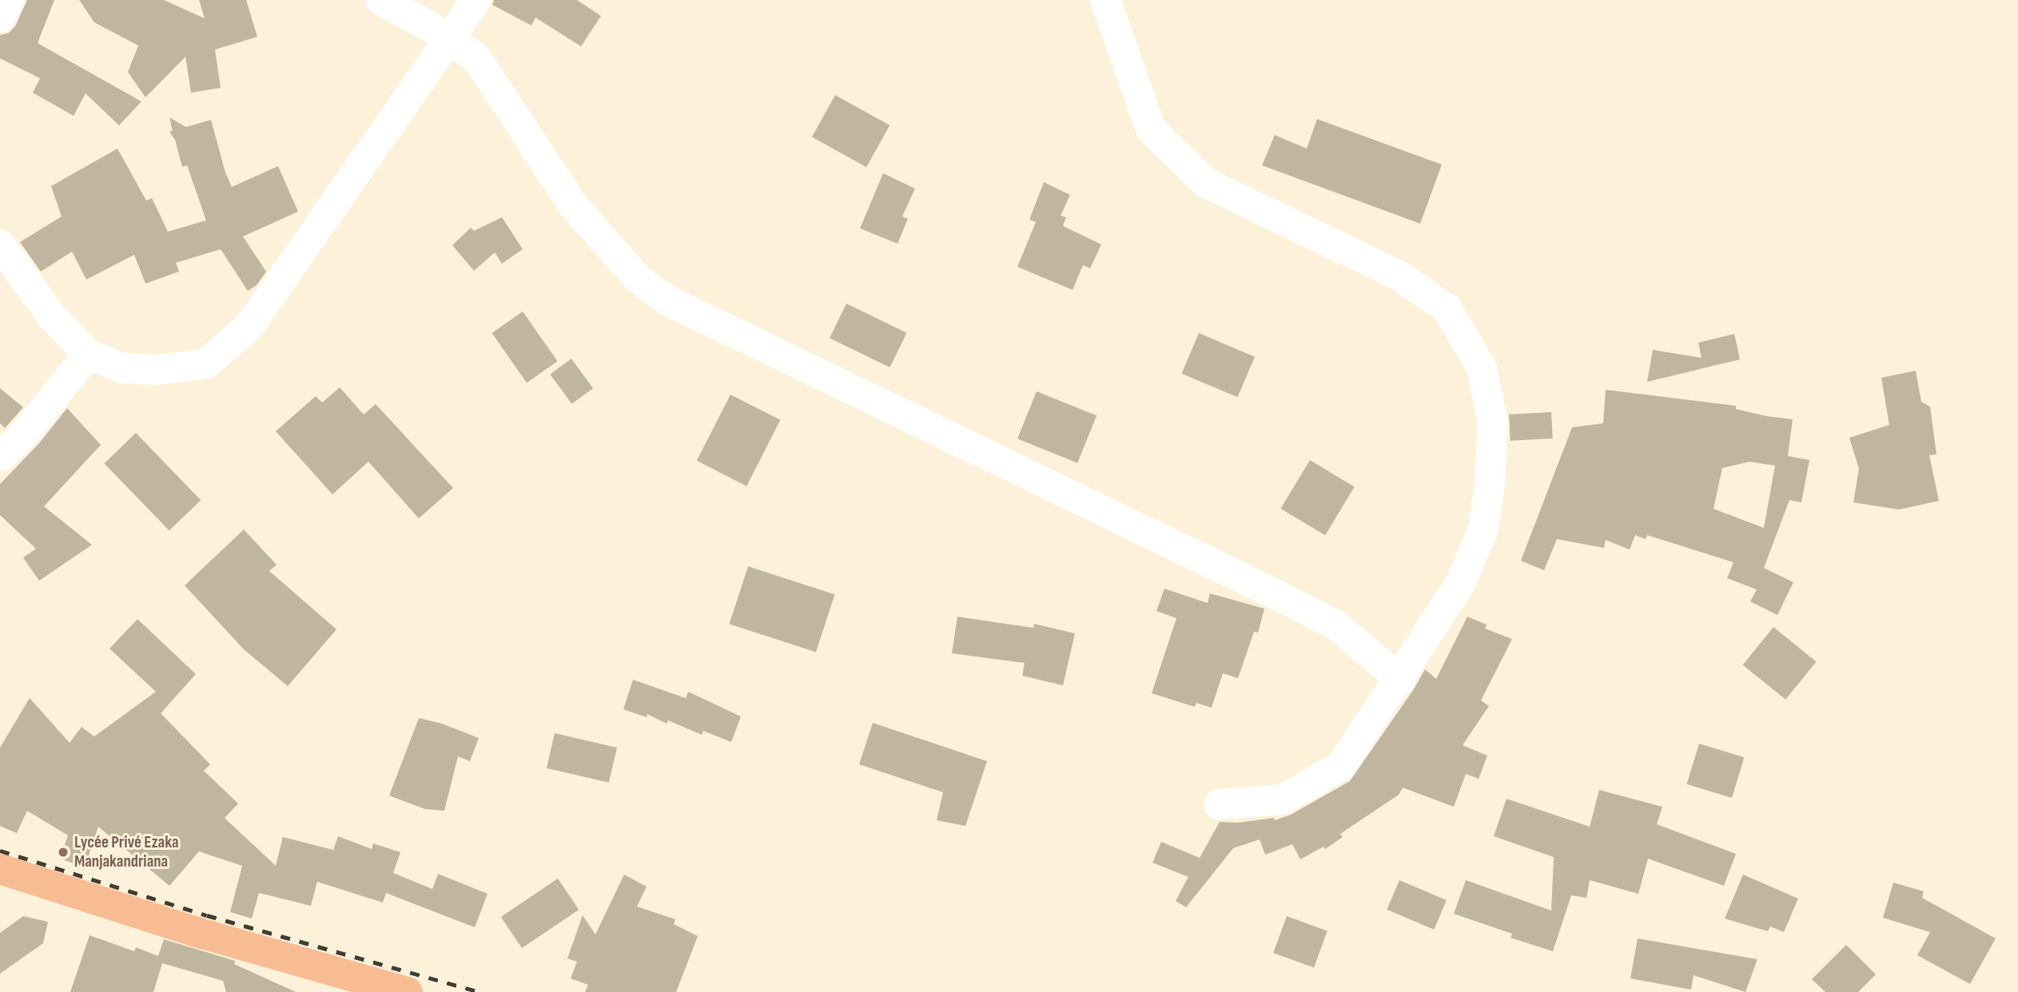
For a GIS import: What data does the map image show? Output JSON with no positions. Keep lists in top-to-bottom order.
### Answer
{
  "places": ["Lycée Privé Ezaka Manjakandriana"]
}
